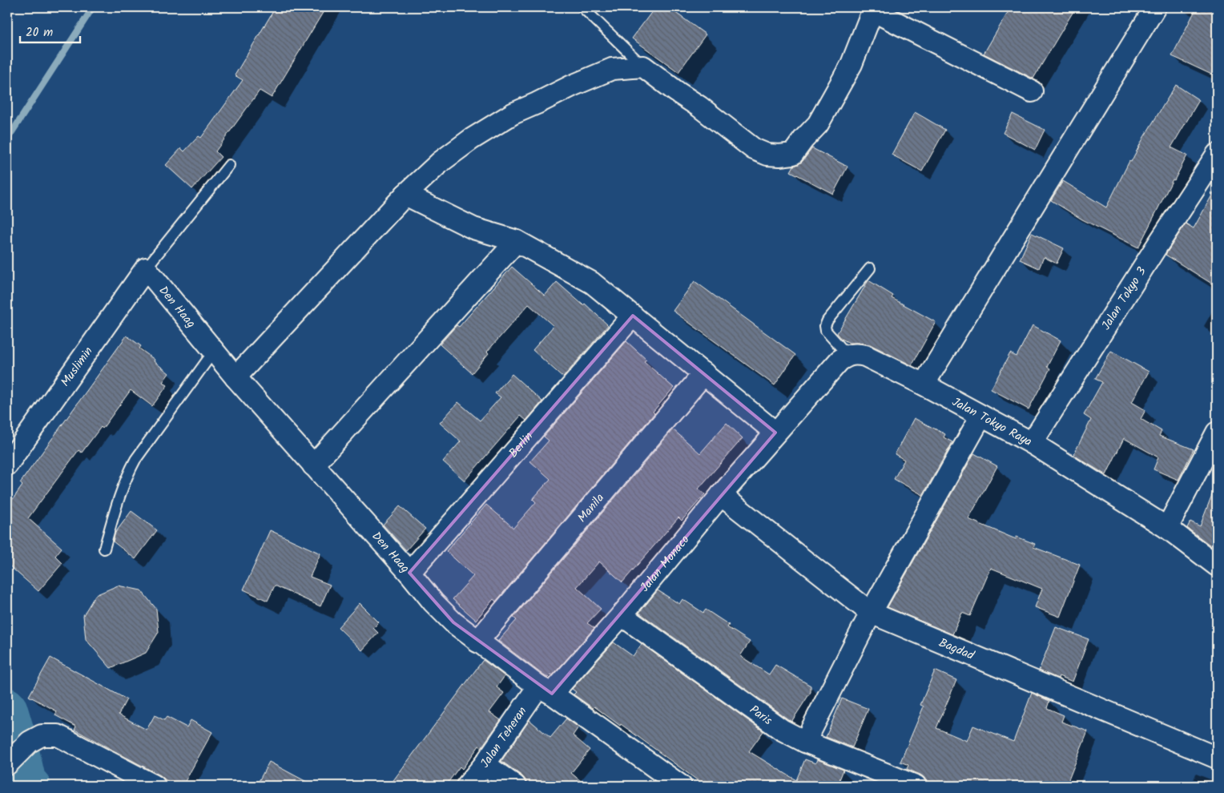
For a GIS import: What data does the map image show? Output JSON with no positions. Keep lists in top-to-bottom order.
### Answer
{
  "streets": {
    "street": [
      "Jalan Tokyo 3",
      "Den Haag",
      "Muslimin",
      "Jalan Tokyo Raya",
      "Berlin",
      "Manila",
      "Jalan Monaco",
      "Bagdad",
      "Paris",
      "Jalan Teheran"
    ]
  },
  "crossings": [
    ["Jalan Tokyo 3", "Jalan Tokyo Raya"],
    ["Den Haag", "Muslimin"],
    ["Den Haag", "Berlin"],
    ["Den Haag", "Manila"],
    ["Den Haag", "Jalan Monaco"],
    ["Den Haag", "Jalan Teheran"],
    ["Jalan Monaco", "Bagdad"],
    ["Jalan Monaco", "Paris"],
    ["Jalan Monaco", "Jalan Teheran"]
  ],
  "scale_bar": "20 m"
}
